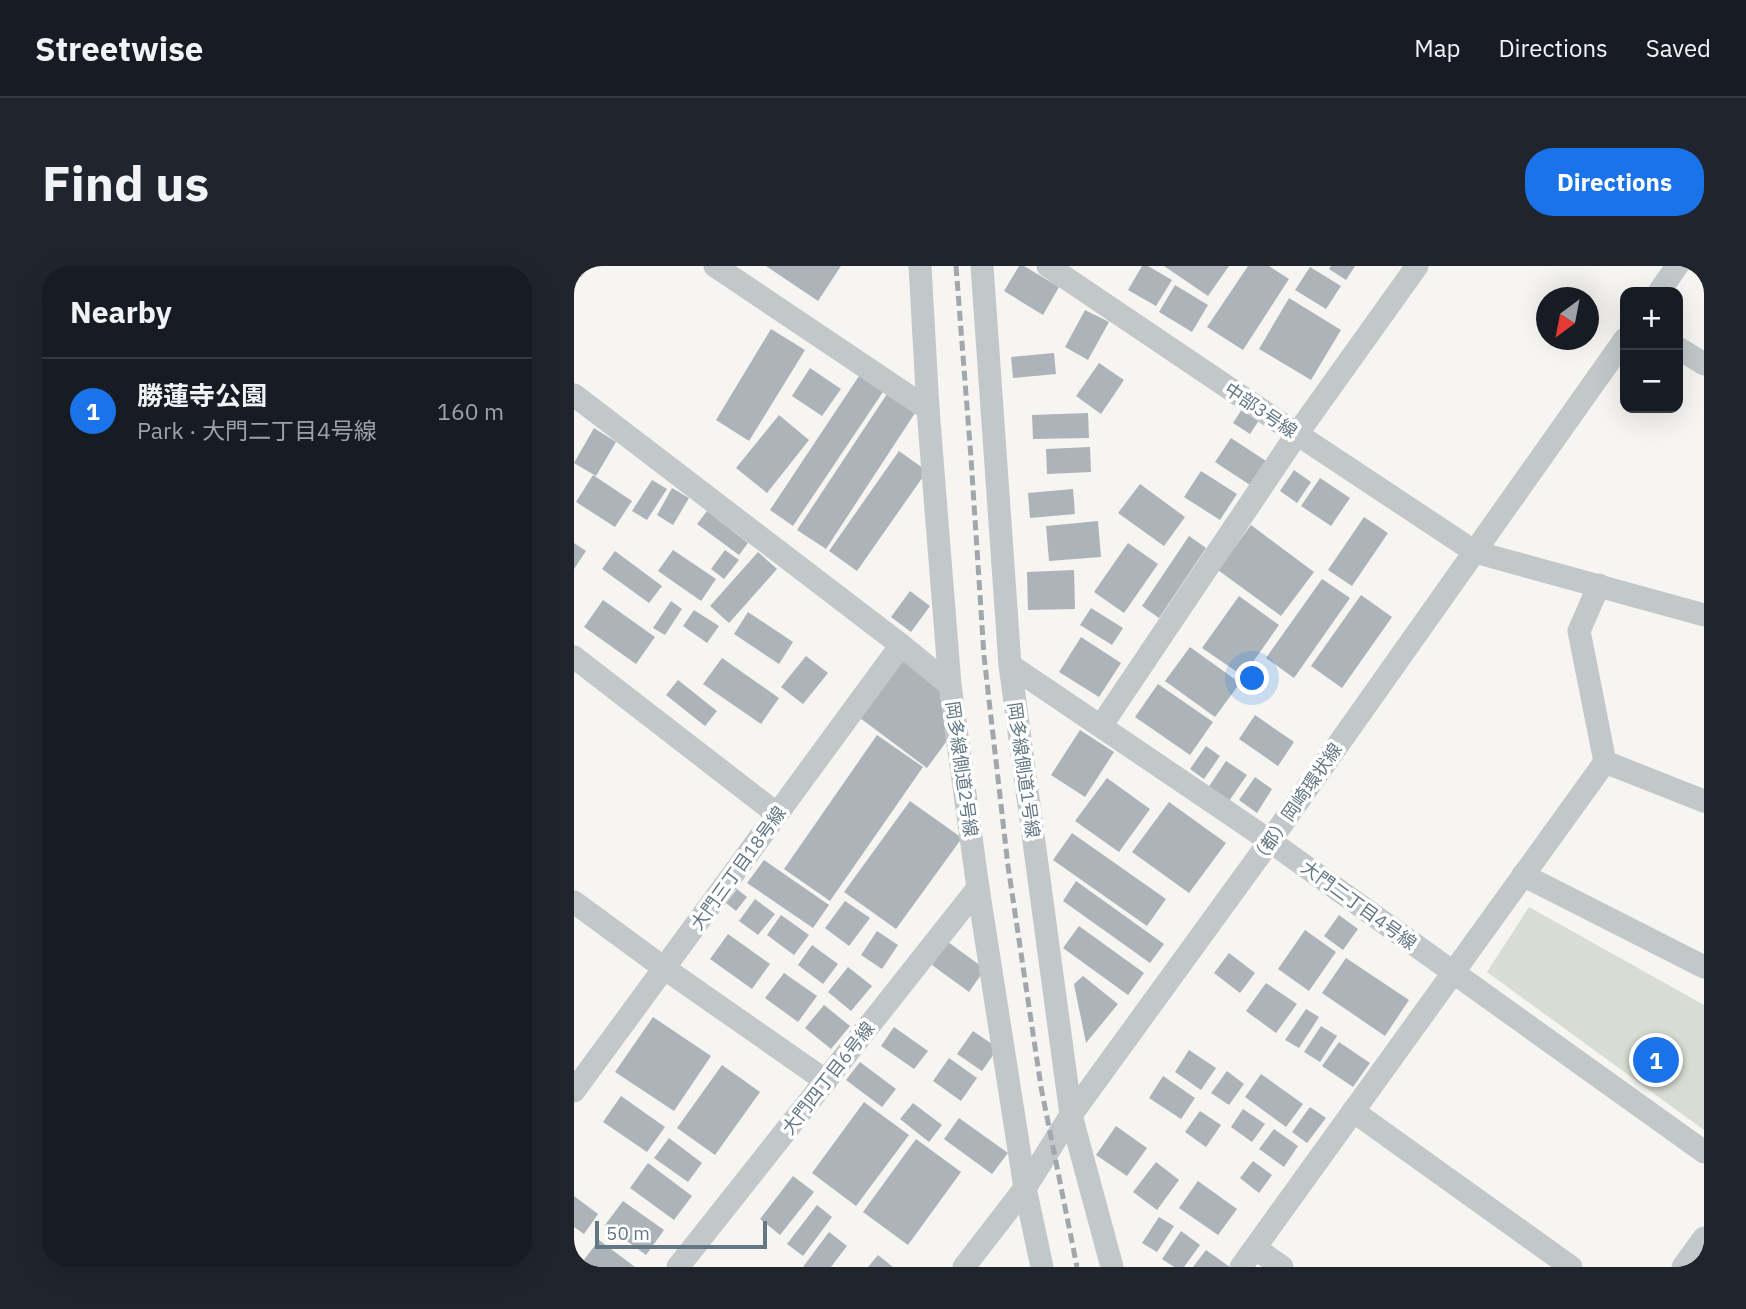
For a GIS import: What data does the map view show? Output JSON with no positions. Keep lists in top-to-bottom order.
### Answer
{
  "streets": {
    "street": [
      "中部3号線",
      "岡多線側道2号線",
      "岡多線側道1号線",
      "（都）岡崎環状線",
      "大門三丁目18号線",
      "大門二丁目4号線",
      "大門四丁目6号線"
    ]
  },
  "crossings": [
    ["中部3号線", "（都）岡崎環状線"],
    ["岡多線側道2号線", "（都）岡崎環状線"],
    ["岡多線側道2号線", "大門四丁目6号線"],
    ["岡多線側道1号線", "（都）岡崎環状線"],
    ["岡多線側道1号線", "大門二丁目4号線"],
    ["（都）岡崎環状線", "大門二丁目4号線"]
  ],
  "scale_bar": "50 m",
  "north": "bottom left",
  "page": {
    "header": "Streetwise",
    "nav": ["Map", "Directions", "Saved"],
    "buttons": "Directions",
    "title": "Find us",
    "heading": "Nearby",
    "map_buttons": ["+", "−"],
    "list": [
      {
        "mark": "1",
        "name": "勝蓮寺公園",
        "note": "Park · 大門二丁目4号線",
        "value": "160 m"
      }
    ],
    "pins": "1",
    "scale": "50 m"
  }
}
